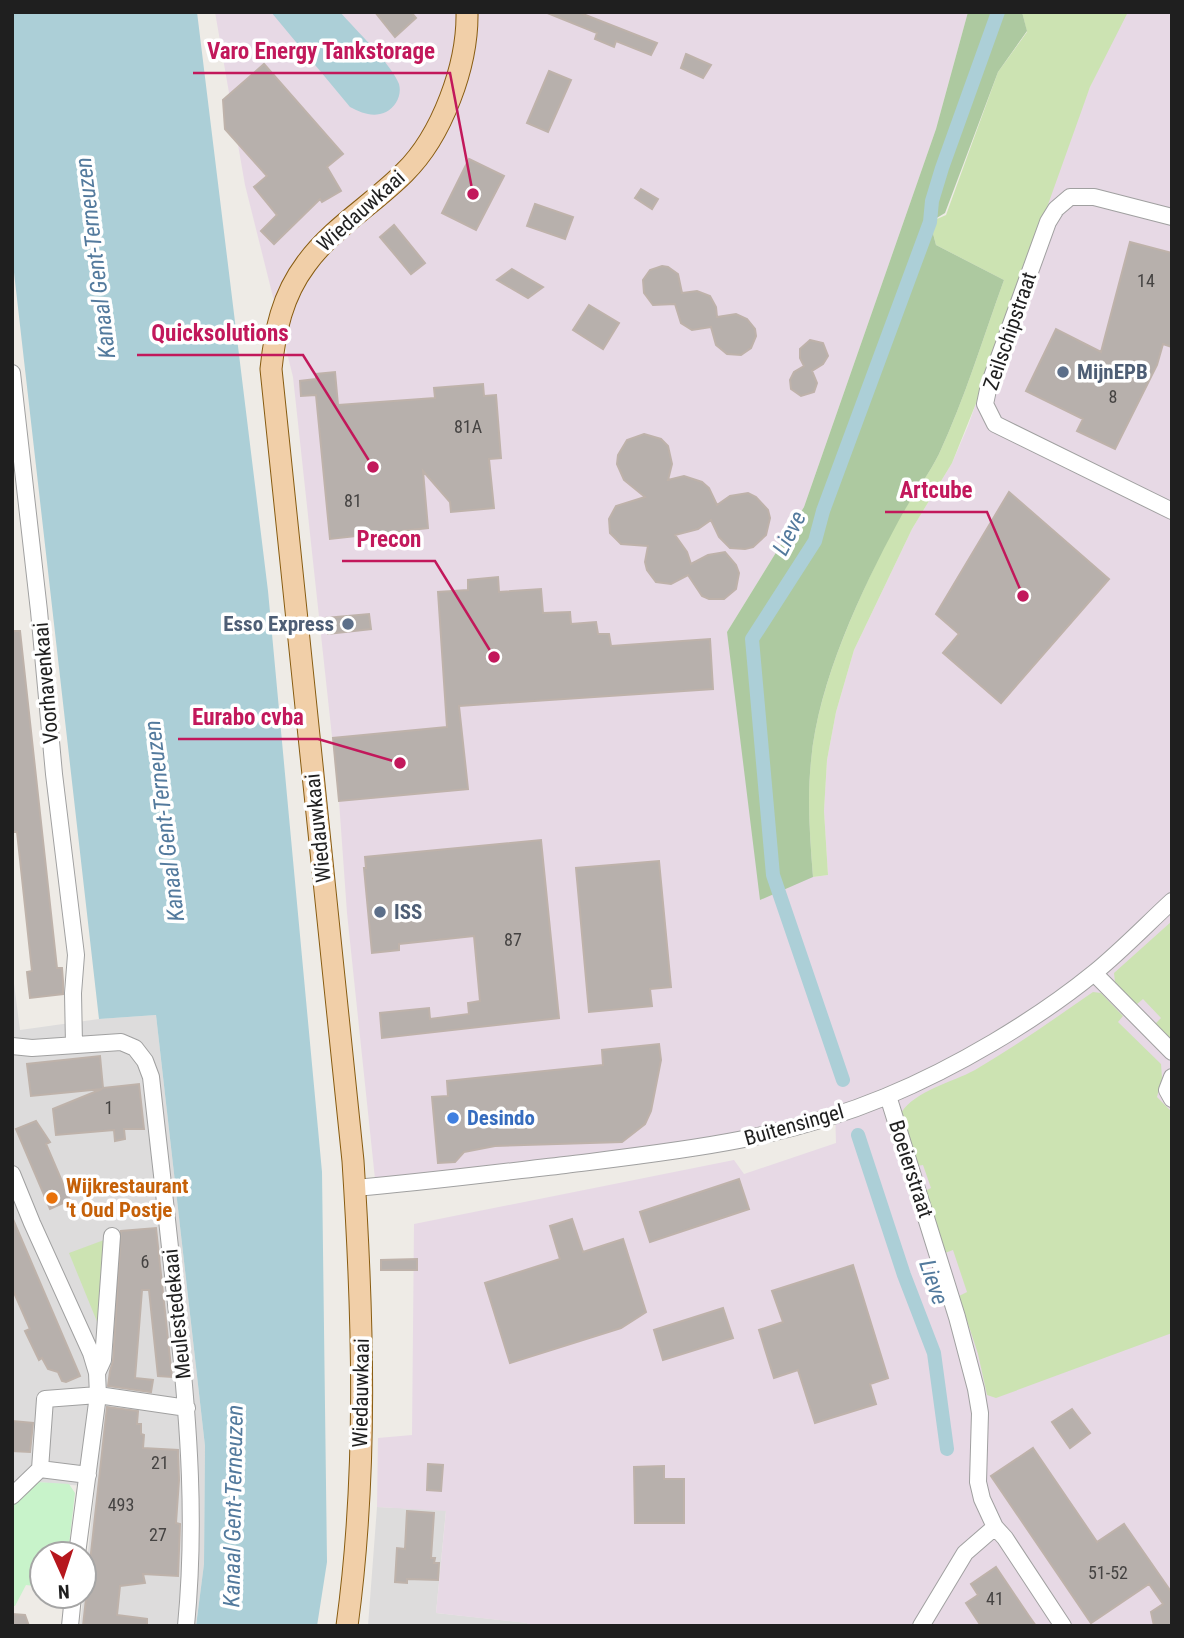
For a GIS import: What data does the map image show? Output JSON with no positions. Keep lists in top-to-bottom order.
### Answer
{
  "streets": {
    "main road": ["Wiedauwkaai"],
    "street": [
      "Zeilschipstraat",
      "Voorhavenkaai",
      "Buitensingel",
      "Boeierstraat",
      "Meulestedekaai"
    ]
  },
  "crossings": [
    ["Wiedauwkaai", "Buitensingel"],
    ["Voorhavenkaai", "Meulestedekaai"],
    ["Buitensingel", "Boeierstraat"]
  ],
  "water": ["Kanaal Gent-Terneuzen", "Lieve"],
  "places": [
    "Varo Energy Tankstorage",
    "MijnEPB",
    "Quicksolutions",
    "Artcube",
    "Esso Express",
    "Precon",
    "Eurabo cvba",
    "ISS",
    "Desindo",
    "Wijkrestaurant 't Oud Postje"
  ],
  "house_numbers": [
    "14",
    "8",
    "81A",
    "81",
    "87",
    "1",
    "6",
    "21",
    "493",
    "27",
    "51-52",
    "41"
  ],
  "north": "bottom"
}
